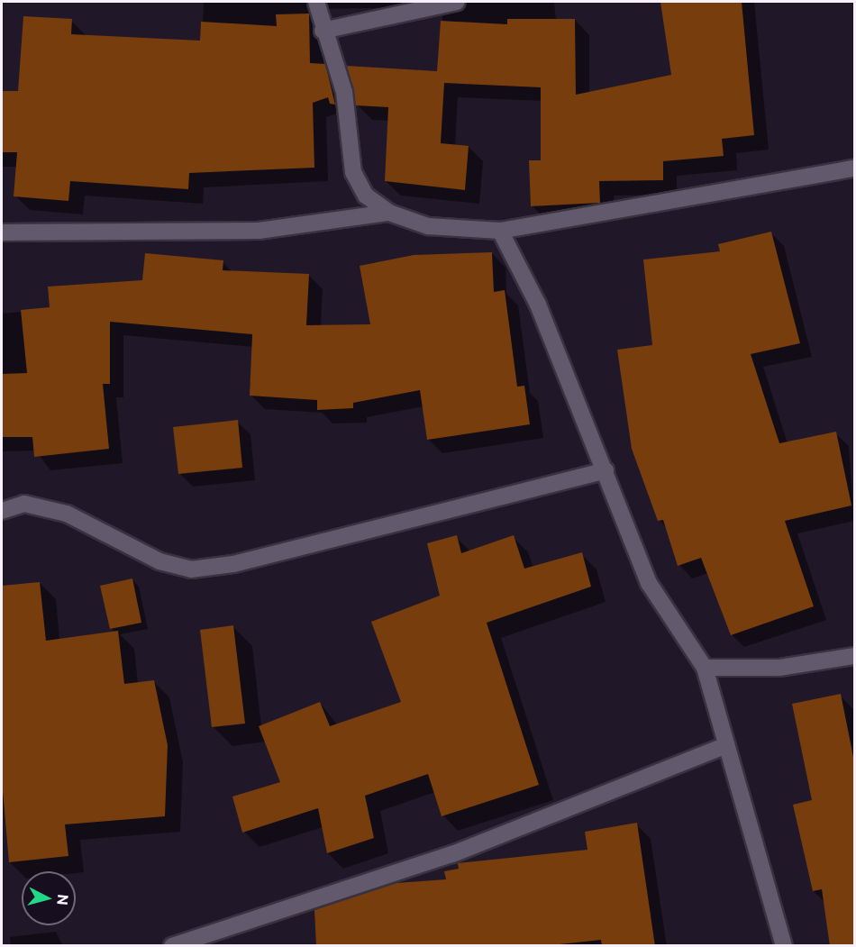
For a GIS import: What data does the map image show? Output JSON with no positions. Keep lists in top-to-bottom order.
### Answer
{
  "north": "right"
}
